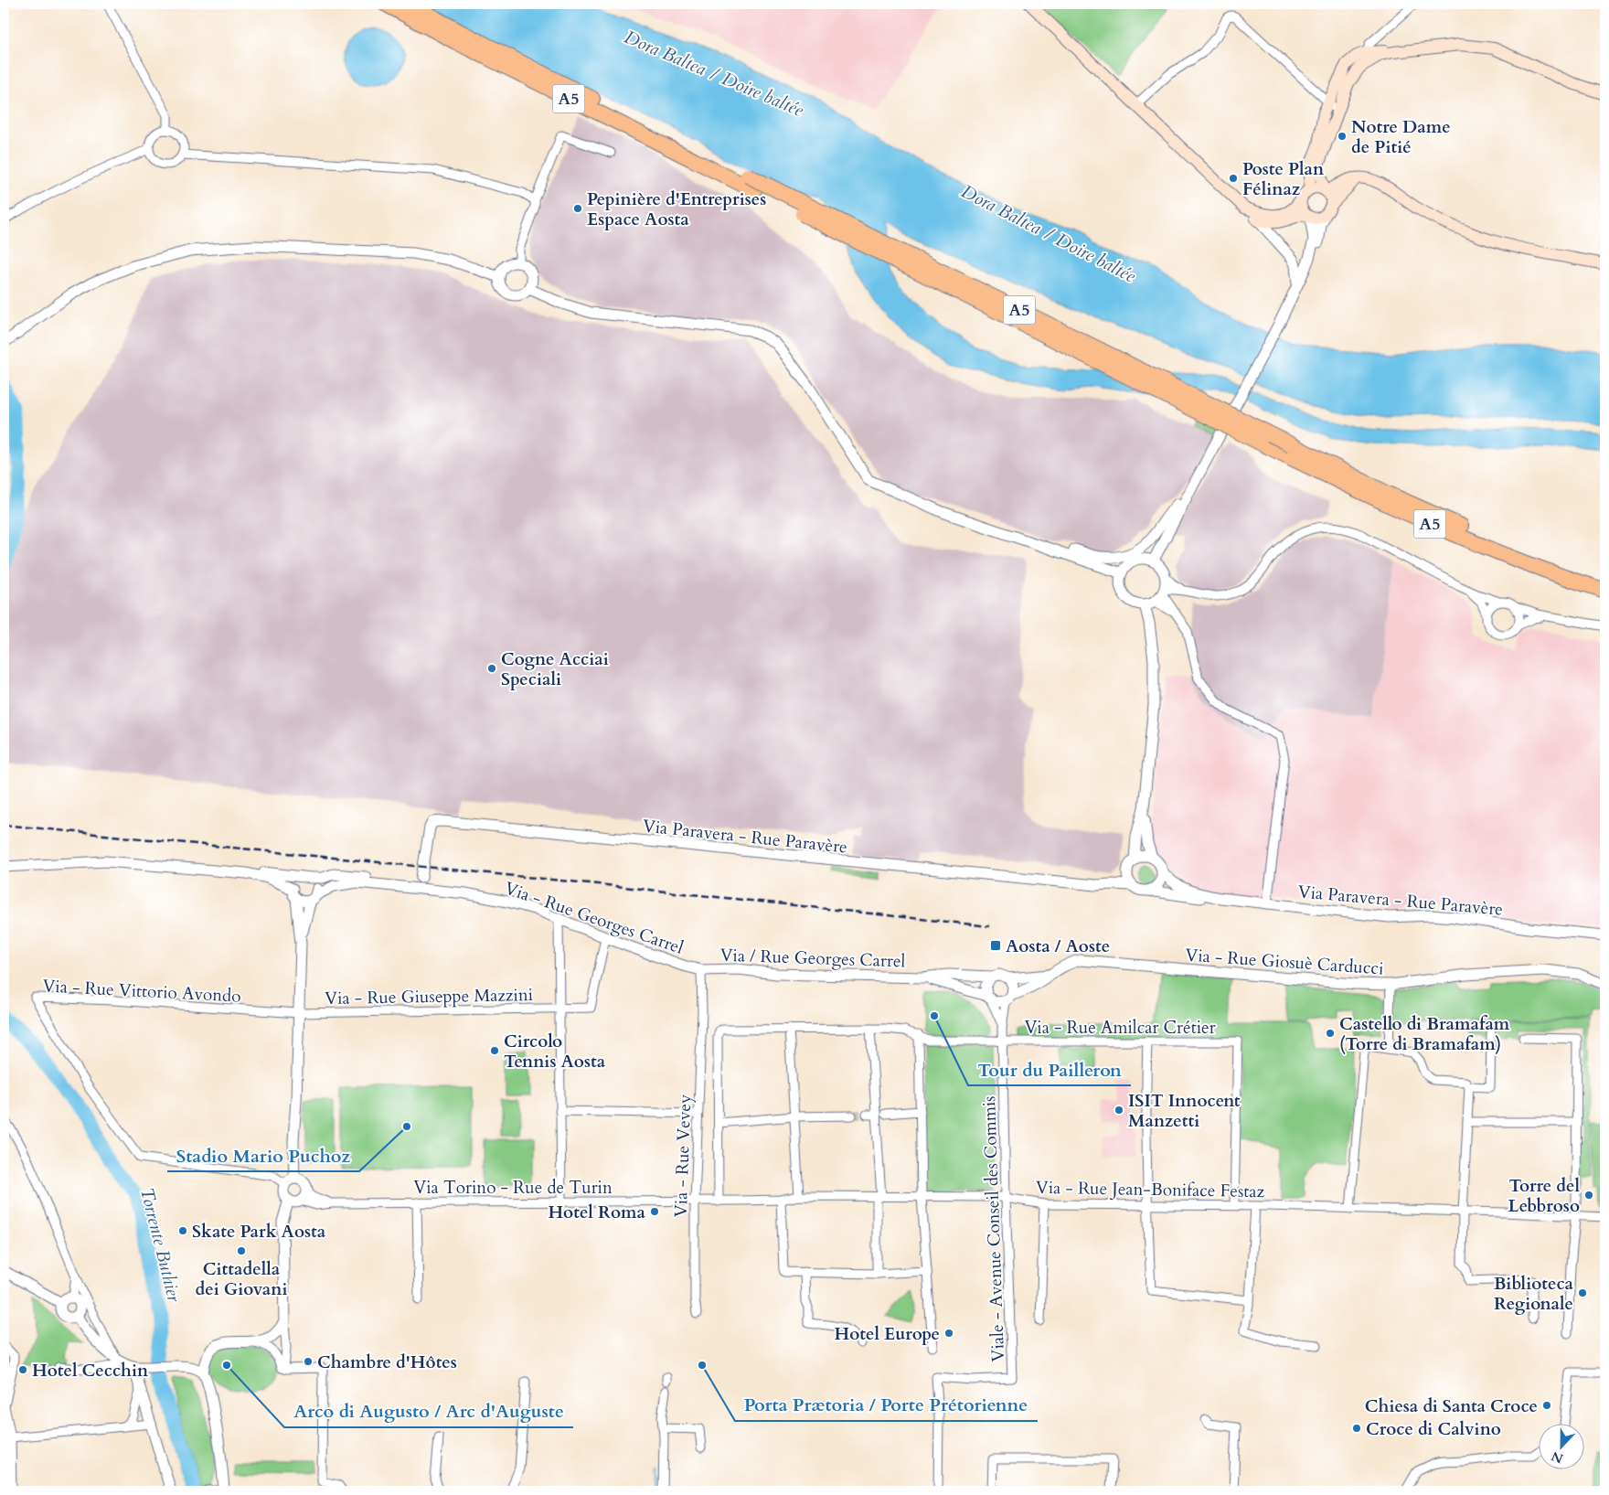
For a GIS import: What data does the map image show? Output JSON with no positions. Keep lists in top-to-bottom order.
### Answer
{
  "streets": {
    "highway": ["A5"],
    "street": [
      "Via Paravera - Rue Paravère",
      "Via - Rue Georges Carrel",
      "Via / Rue Georges Carrel",
      "Via - Rue Giosuè Carducci",
      "Via - Rue Vittorio Avondo",
      "Via - Rue Giuseppe Mazzini",
      "Via - Rue Amilcar Crétier",
      "Via - Rue Vevey",
      "Via Torino - Rue de Turin",
      "Via - Rue Jean-Boniface Festaz",
      "Viale - Avenue Conseil des Commis"
    ]
  },
  "crossings": [
    ["Via - Rue Georges Carrel", "Via / Rue Georges Carrel"],
    ["Via - Rue Georges Carrel", "Via - Rue Giuseppe Mazzini"],
    ["Via - Rue Georges Carrel", "Via - Rue Vevey"],
    ["Via / Rue Georges Carrel", "Via - Rue Vevey"],
    ["Via - Rue Giosuè Carducci", "Viale - Avenue Conseil des Commis"],
    ["Via - Rue Vittorio Avondo", "Via - Rue Giuseppe Mazzini"],
    ["Via - Rue Vittorio Avondo", "Via Torino - Rue de Turin"],
    ["Via - Rue Amilcar Crétier", "Via - Rue Jean-Boniface Festaz"],
    ["Via - Rue Amilcar Crétier", "Viale - Avenue Conseil des Commis"],
    ["Via - Rue Vevey", "Via Torino - Rue de Turin"],
    ["Via - Rue Vevey", "Via - Rue Jean-Boniface Festaz"],
    ["Via Torino - Rue de Turin", "Via - Rue Jean-Boniface Festaz"],
    ["Via - Rue Jean-Boniface Festaz", "Viale - Avenue Conseil des Commis"]
  ],
  "water": ["Dora Baltea / Doire baltée", "Torrente Buthier"],
  "places": {
    "other": [
      "Notre Dame de Pitié",
      "Poste Plan Félinaz",
      "Pepinière d'Entreprises Espace Aosta",
      "Cogne Acciai Speciali",
      "Tour du Pailleron",
      "Castello di Bramafam (Torre di Bramafam)",
      "Circolo Tennis Aosta",
      "ISIT Innocent Manzetti",
      "Stadio Mario Puchoz",
      "Torre del Lebbroso",
      "Hotel Roma",
      "Skate Park Aosta",
      "Cittadella dei Giovani",
      "Biblioteca Regionale",
      "Hotel Europe",
      "Chambre d'Hôtes",
      "Arco di Augusto / Arc d'Auguste",
      "Porta Prætoria / Porte Prétorienne",
      "Hotel Cecchin",
      "Chiesa di Santa Croce",
      "Croce di Calvino"
    ],
    "transit": ["Aosta / Aoste"]
  },
  "north": "bottom"
}
